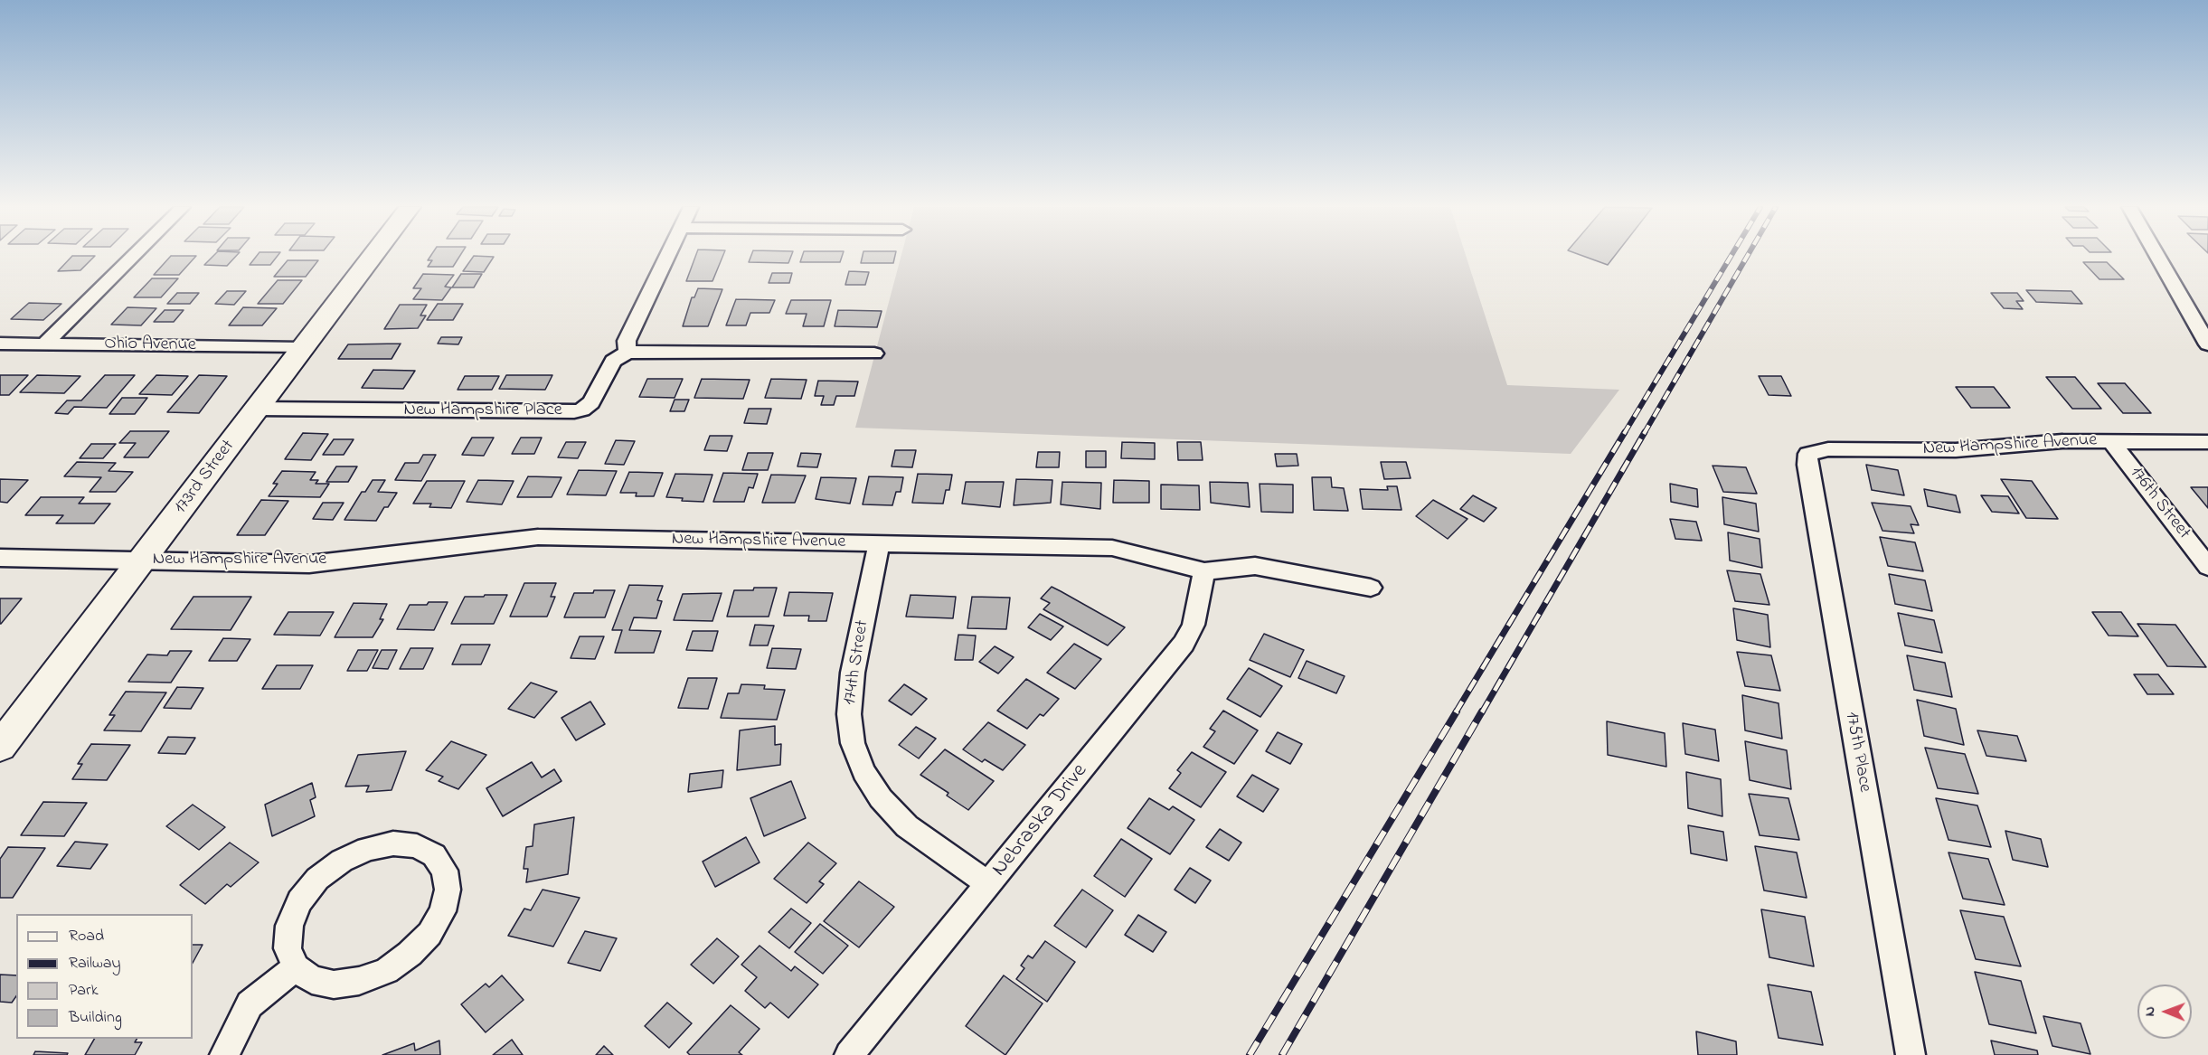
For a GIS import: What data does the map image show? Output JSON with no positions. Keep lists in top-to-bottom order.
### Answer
{
  "streets": {
    "street": [
      "Ohio Avenue",
      "New Hampshire Place",
      "New Hampshire Avenue",
      "173rd Street",
      "176th Street",
      "174th Street",
      "175th Place",
      "Nebraska Drive"
    ]
  },
  "crossings": [
    ["Ohio Avenue", "173rd Street"],
    ["New Hampshire Place", "173rd Street"],
    ["New Hampshire Avenue", "173rd Street"],
    ["New Hampshire Avenue", "176th Street"],
    ["New Hampshire Avenue", "174th Street"],
    ["New Hampshire Avenue", "175th Place"],
    ["New Hampshire Avenue", "Nebraska Drive"],
    ["174th Street", "Nebraska Drive"]
  ],
  "legend": [
    "Road",
    "Railway",
    "Park",
    "Building"
  ],
  "north": "left"
}
